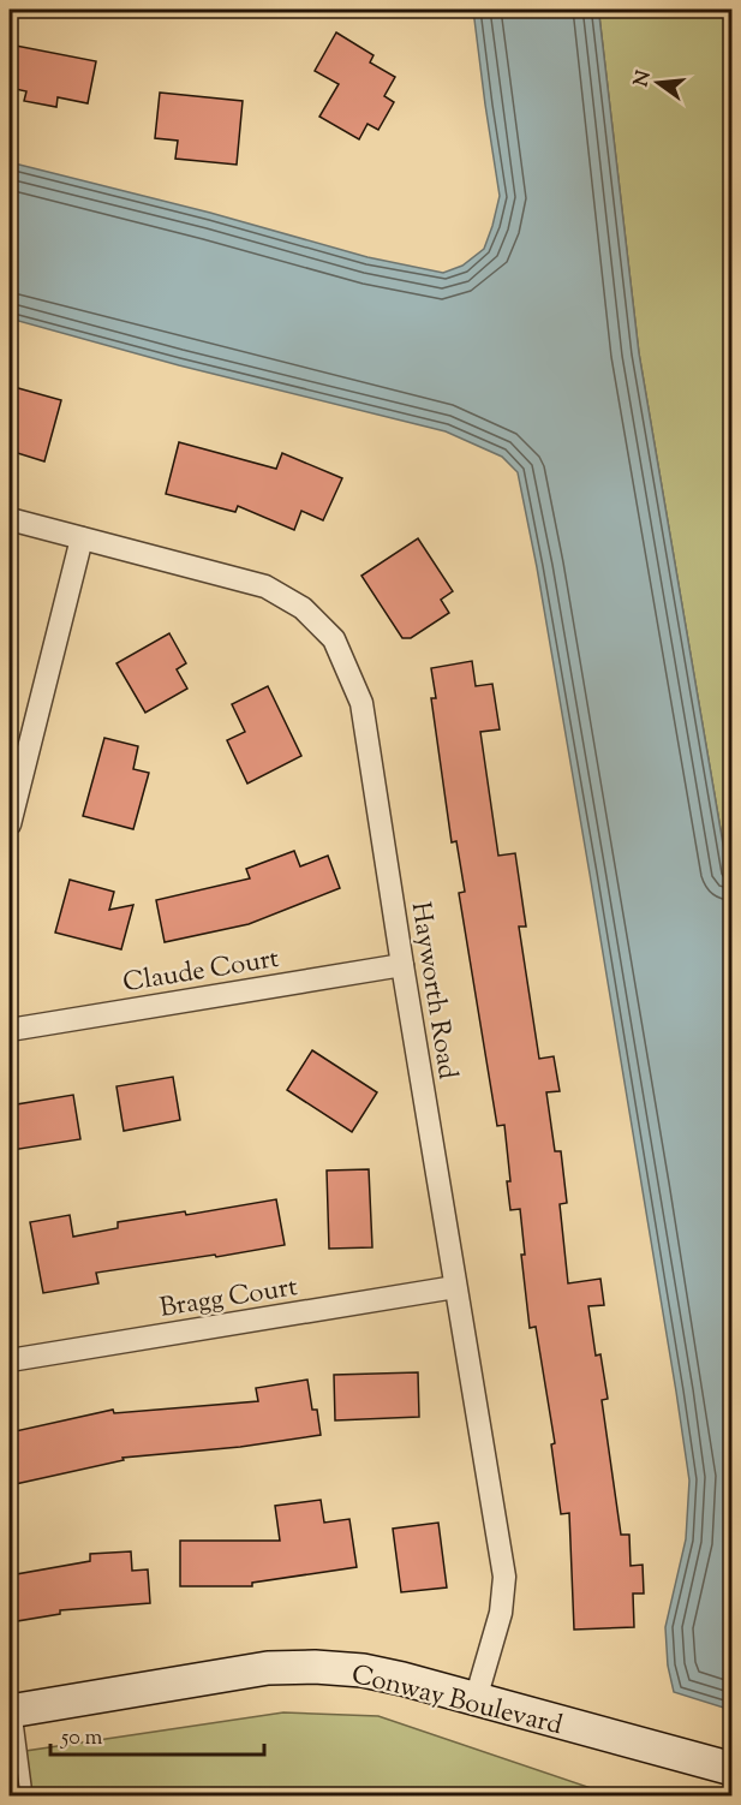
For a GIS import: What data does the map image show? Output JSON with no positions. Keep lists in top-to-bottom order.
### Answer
{
  "streets": {
    "street": [
      "Claude Court",
      "Hayworth Road",
      "Bragg Court",
      "Conway Boulevard"
    ]
  },
  "crossings": [
    ["Claude Court", "Hayworth Road"],
    ["Hayworth Road", "Bragg Court"],
    ["Hayworth Road", "Conway Boulevard"]
  ],
  "scale_bar": "50 m",
  "north": "left"
}
